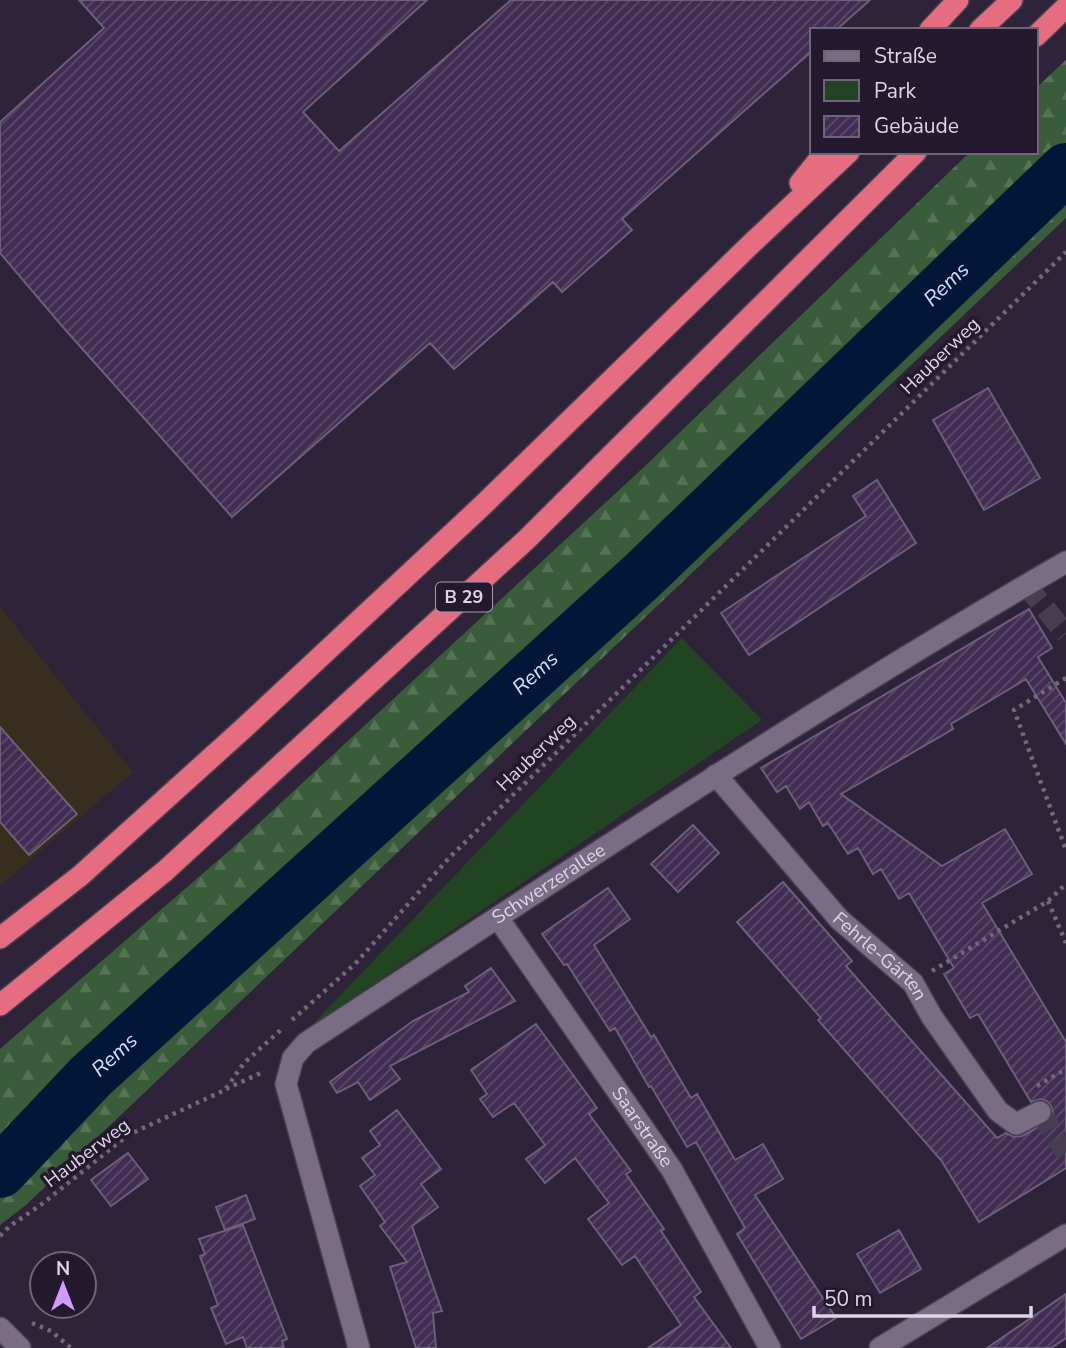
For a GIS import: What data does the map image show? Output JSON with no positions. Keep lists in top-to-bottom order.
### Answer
{
  "streets": {
    "highway": ["B 29"],
    "street": ["Schwerzerallee", "Fehrle-Gärten", "Saarstraße"],
    "path": ["Hauberweg"]
  },
  "crossings": [
    ["Schwerzerallee", "Fehrle-Gärten"],
    ["Schwerzerallee", "Saarstraße"]
  ],
  "water": ["Rems"],
  "legend": ["Straße", "Park", "Gebäude"],
  "scale_bar": "50 m",
  "north": "top"
}
